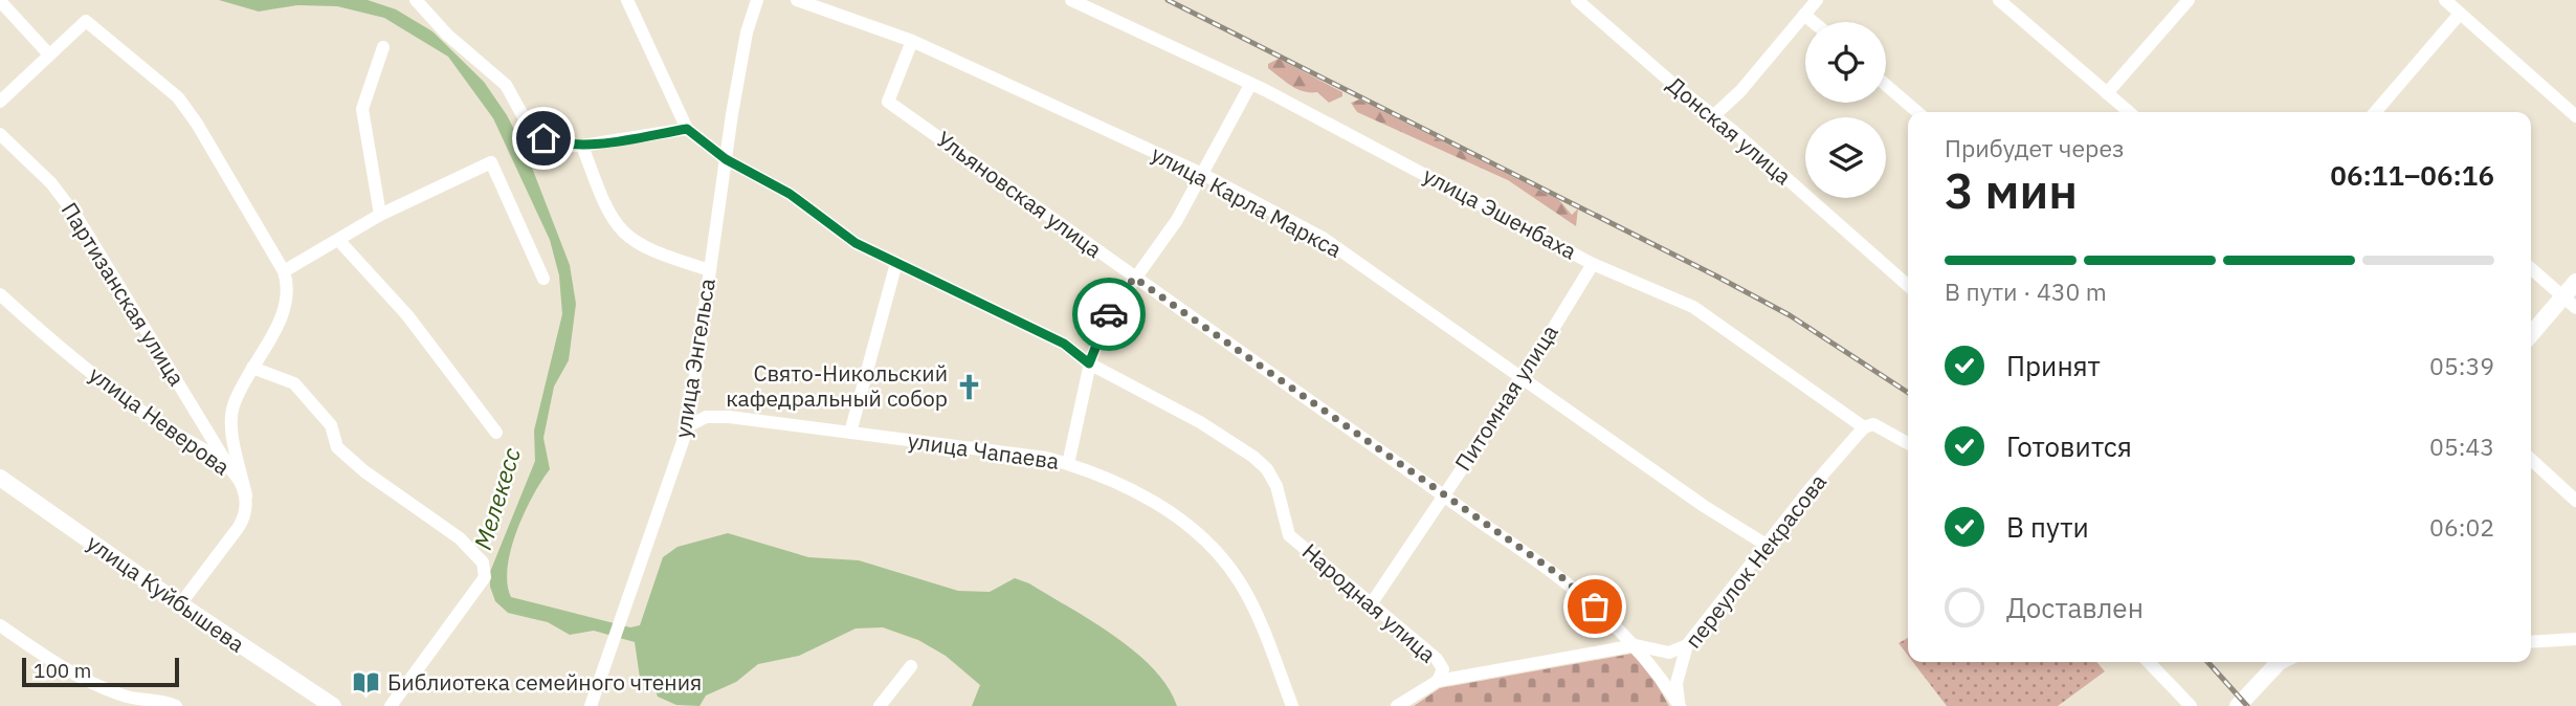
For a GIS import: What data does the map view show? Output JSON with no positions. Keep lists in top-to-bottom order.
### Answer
{
  "streets": {
    "main road": ["улица Куйбышева"],
    "street": [
      "Донская улица",
      "Ульяновская улица",
      "улица Карла Маркса",
      "улица Эшенбаха",
      "Партизанская улица",
      "улица Энгельса",
      "Питомная улица",
      "улица Неверова",
      "улица Чапаева",
      "переулок Некрасова",
      "Народная улица"
    ]
  },
  "crossings": [
    ["Ульяновская улица", "улица Карла Маркса"],
    ["Ульяновская улица", "Питомная улица"],
    ["Ульяновская улица", "переулок Некрасова"],
    ["улица Карла Маркса", "Питомная улица"],
    ["улица Карла Маркса", "переулок Некрасова"],
    ["улица Эшенбаха", "Питомная улица"],
    ["улица Эшенбаха", "переулок Некрасова"],
    ["Партизанская улица", "улица Неверова"],
    ["улица Энгельса", "улица Чапаева"],
    ["улица Энгельса", "Народная улица"],
    ["Питомная улица", "Народная улица"],
    ["улица Неверова", "улица Куйбышева"]
  ],
  "water": ["Мелекесс"],
  "places": {
    "church": ["Свято-Никольский кафедральный собор"],
    "library": ["Библиотека семейного чтения"]
  },
  "scale_bar": "100 m",
  "page": {
    "heading": ["3 мин", "Прибудет через", "06:11–06:16"],
    "bar": "В пути · 430 m",
    "list": [
      ["Принят", "05:39"],
      ["Готовится", "05:43"],
      ["В пути", "06:02"],
      "Доставлен"
    ],
    "scale": "100 m"
  }
}
